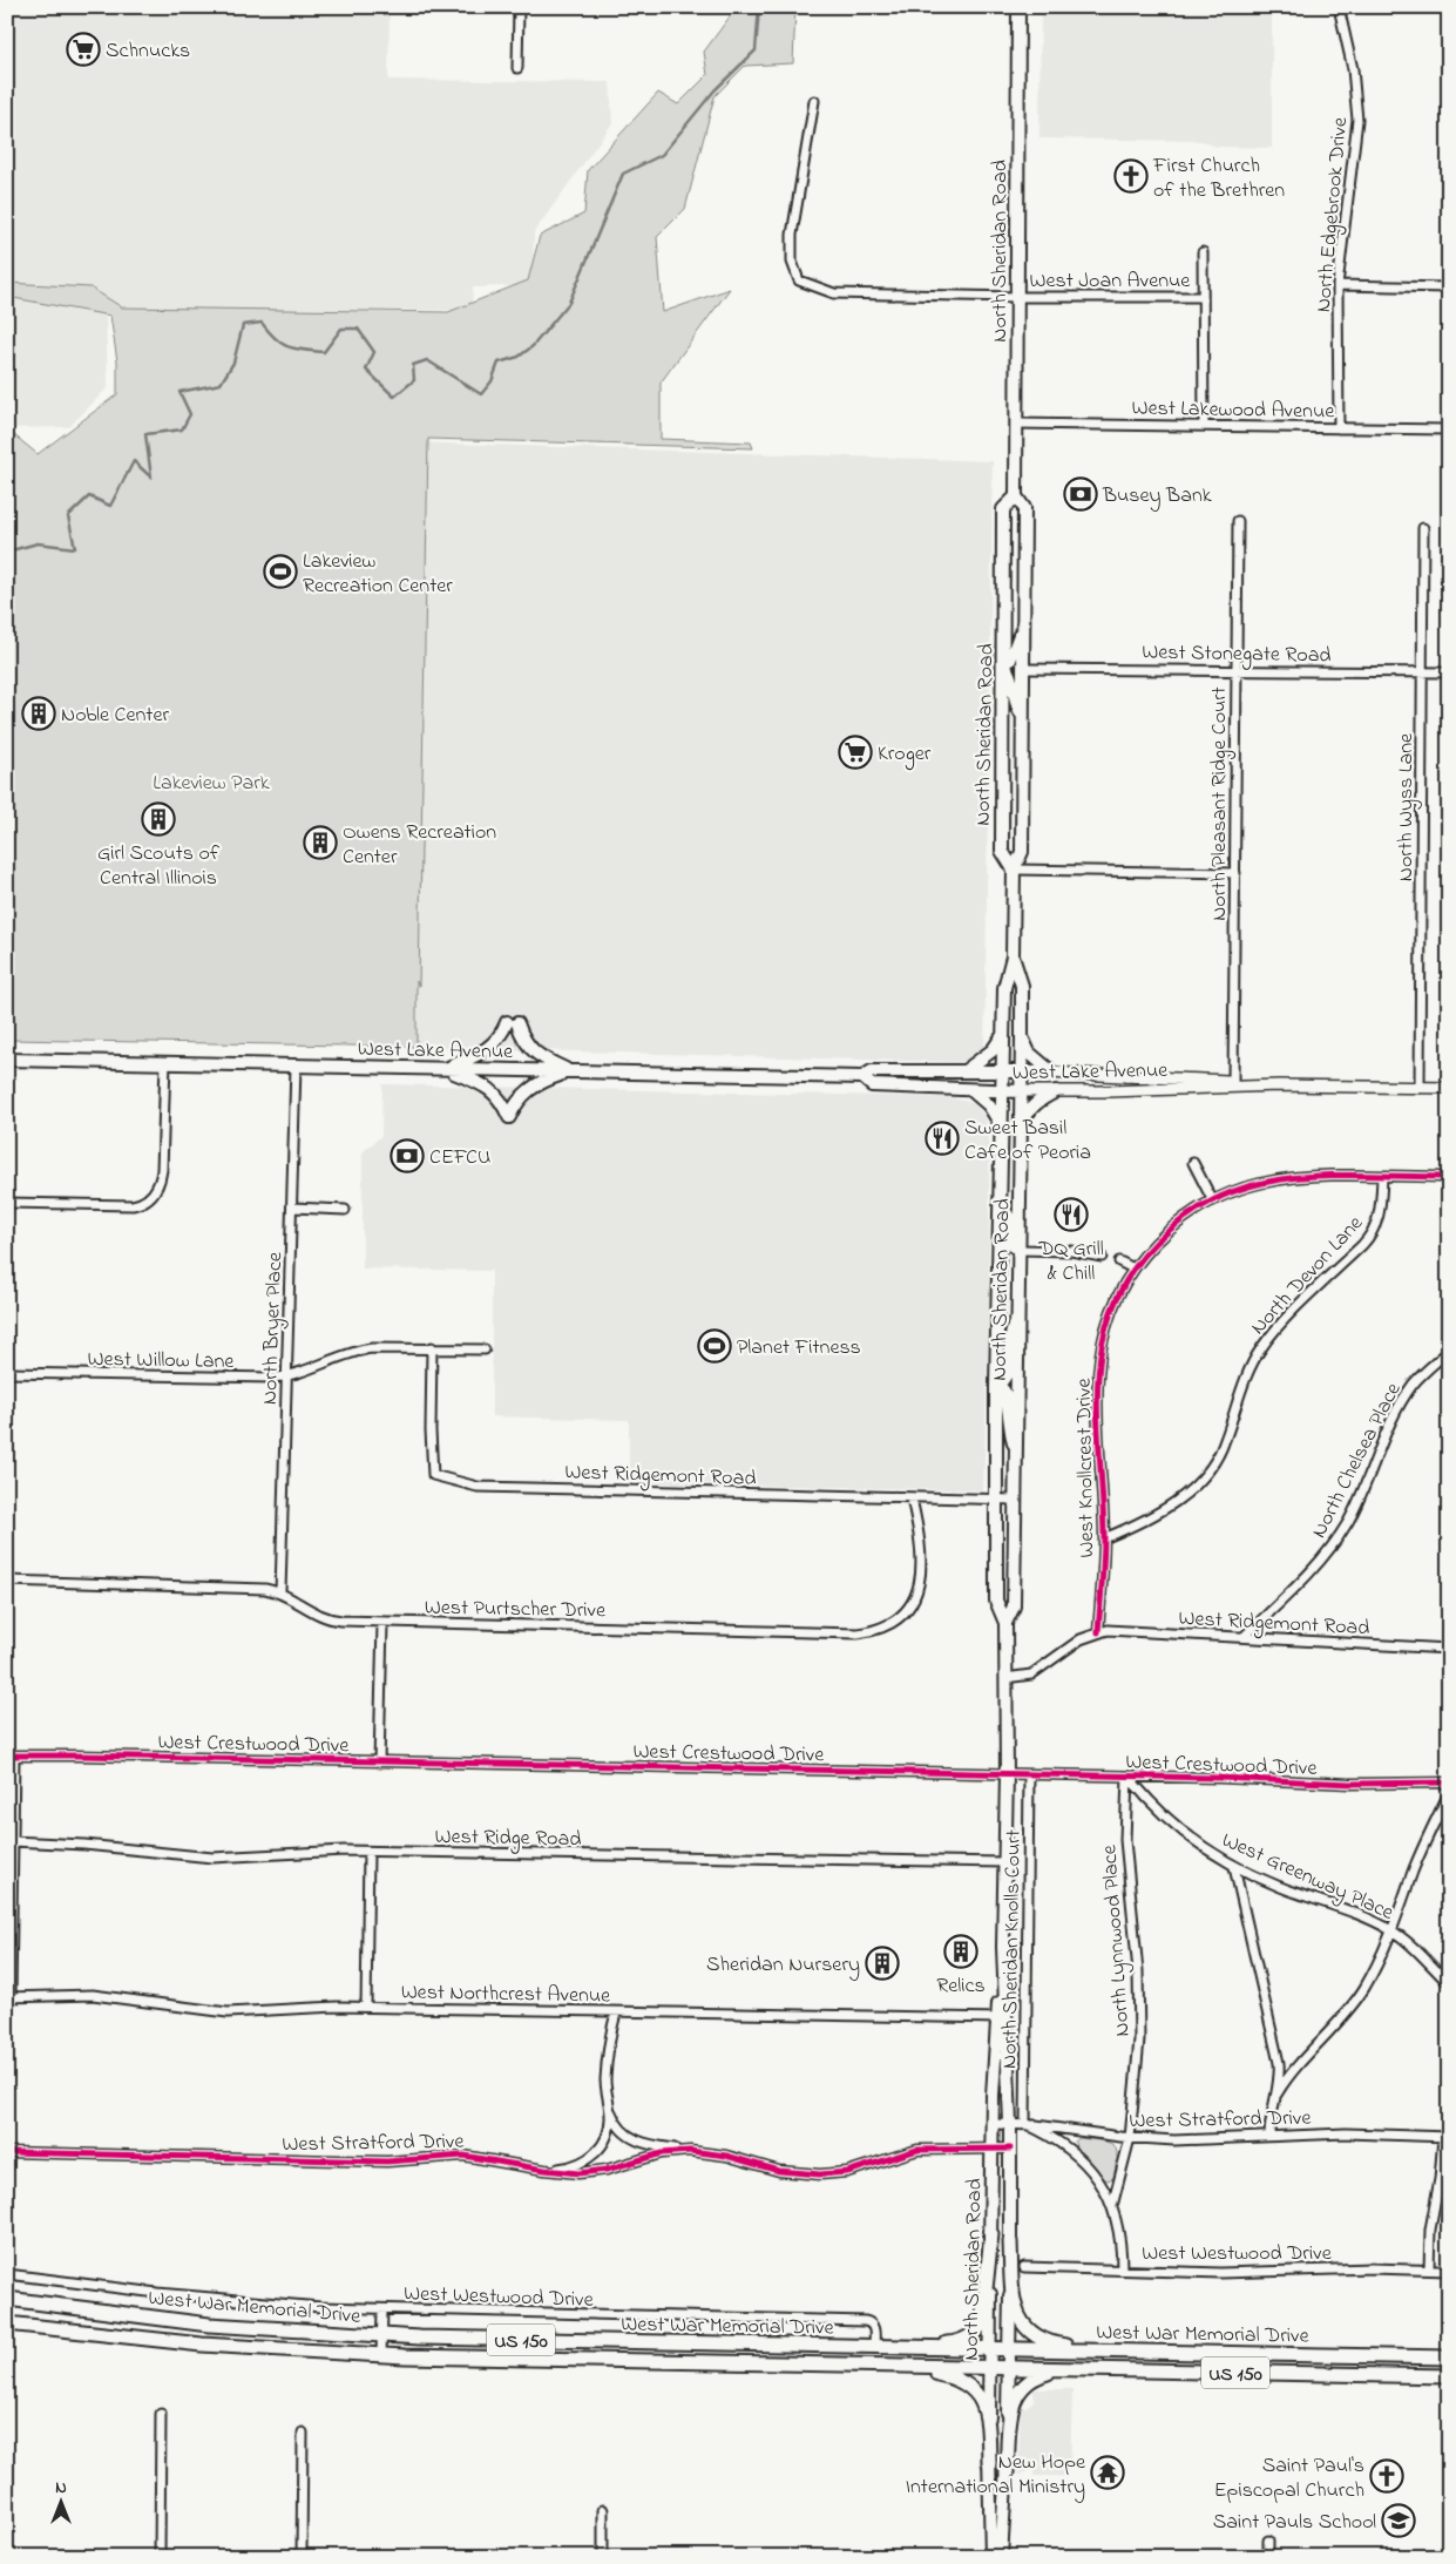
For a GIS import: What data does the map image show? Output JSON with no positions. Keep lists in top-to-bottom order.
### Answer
{
  "streets": {
    "highway": ["West War Memorial Drive", "US 150"],
    "main road": ["North Sheridan Road", "West Lake Avenue"],
    "street": [
      "North Edgebrook Drive",
      "West Joan Avenue",
      "West Lakewood Avenue",
      "West Stonegate Road",
      "North Pleasant Ridge Court",
      "North Wyss Lane",
      "North Devon Lane",
      "North Bryer Place",
      "West Willow Lane",
      "North Chelsea Place",
      "West Knollcrest Drive",
      "West Ridgemont Road",
      "West Purtscher Drive",
      "West Crestwood Drive",
      "West Ridge Road",
      "West Greenway Place",
      "North Lynnwood Place",
      "North Sheridan Knolls Court",
      "West Northcrest Avenue",
      "West Stratford Drive",
      "West Westwood Drive"
    ]
  },
  "crossings": [
    ["North Edgebrook Drive", "West Lakewood Avenue"],
    ["North Sheridan Road", "West Joan Avenue"],
    ["North Sheridan Road", "West Lakewood Avenue"],
    ["North Sheridan Road", "West Stonegate Road"],
    ["North Sheridan Road", "West Lake Avenue"],
    ["North Sheridan Road", "West Ridgemont Road"],
    ["North Sheridan Road", "West Crestwood Drive"],
    ["North Sheridan Road", "West Ridge Road"],
    ["North Sheridan Road", "West Northcrest Avenue"],
    ["North Sheridan Road", "West Stratford Drive"],
    ["North Sheridan Road", "West War Memorial Drive"],
    ["West Stonegate Road", "North Pleasant Ridge Court"],
    ["West Stonegate Road", "North Wyss Lane"],
    ["North Pleasant Ridge Court", "West Lake Avenue"],
    ["North Wyss Lane", "West Lake Avenue"],
    ["West Lake Avenue", "North Bryer Place"],
    ["North Devon Lane", "West Knollcrest Drive"],
    ["North Bryer Place", "West Willow Lane"],
    ["North Bryer Place", "West Purtscher Drive"],
    ["West Willow Lane", "West Ridgemont Road"],
    ["North Chelsea Place", "West Ridgemont Road"],
    ["West Knollcrest Drive", "West Ridgemont Road"],
    ["West Ridgemont Road", "West Purtscher Drive"],
    ["West Crestwood Drive", "West Greenway Place"],
    ["West Crestwood Drive", "North Lynnwood Place"],
    ["West Crestwood Drive", "North Sheridan Knolls Court"],
    ["West Greenway Place", "North Lynnwood Place"],
    ["North Lynnwood Place", "West Stratford Drive"],
    ["North Sheridan Knolls Court", "West Stratford Drive"],
    ["West Westwood Drive", "West War Memorial Drive"]
  ],
  "parks": ["Lakeview Park"],
  "places": {
    "supermarket": ["Schnucks", "Kroger"],
    "church": ["First Church of the Brethren", "Saint Paul's Episcopal Church"],
    "bank": ["Busey Bank", "CEFCU"],
    "sports": ["Lakeview Recreation Center", "Planet Fitness"],
    "building": [
      "Noble Center",
      "Girl Scouts of Central Illinois",
      "Owens Recreation Center",
      "Relics",
      "Sheridan Nursery"
    ],
    "restaurant": ["Sweet Basil Cafe of Peoria", "DQ Grill & Chill"],
    "temple": ["New Hope International Ministry"],
    "school or university": ["Saint Pauls School"]
  },
  "north": "top"
}
